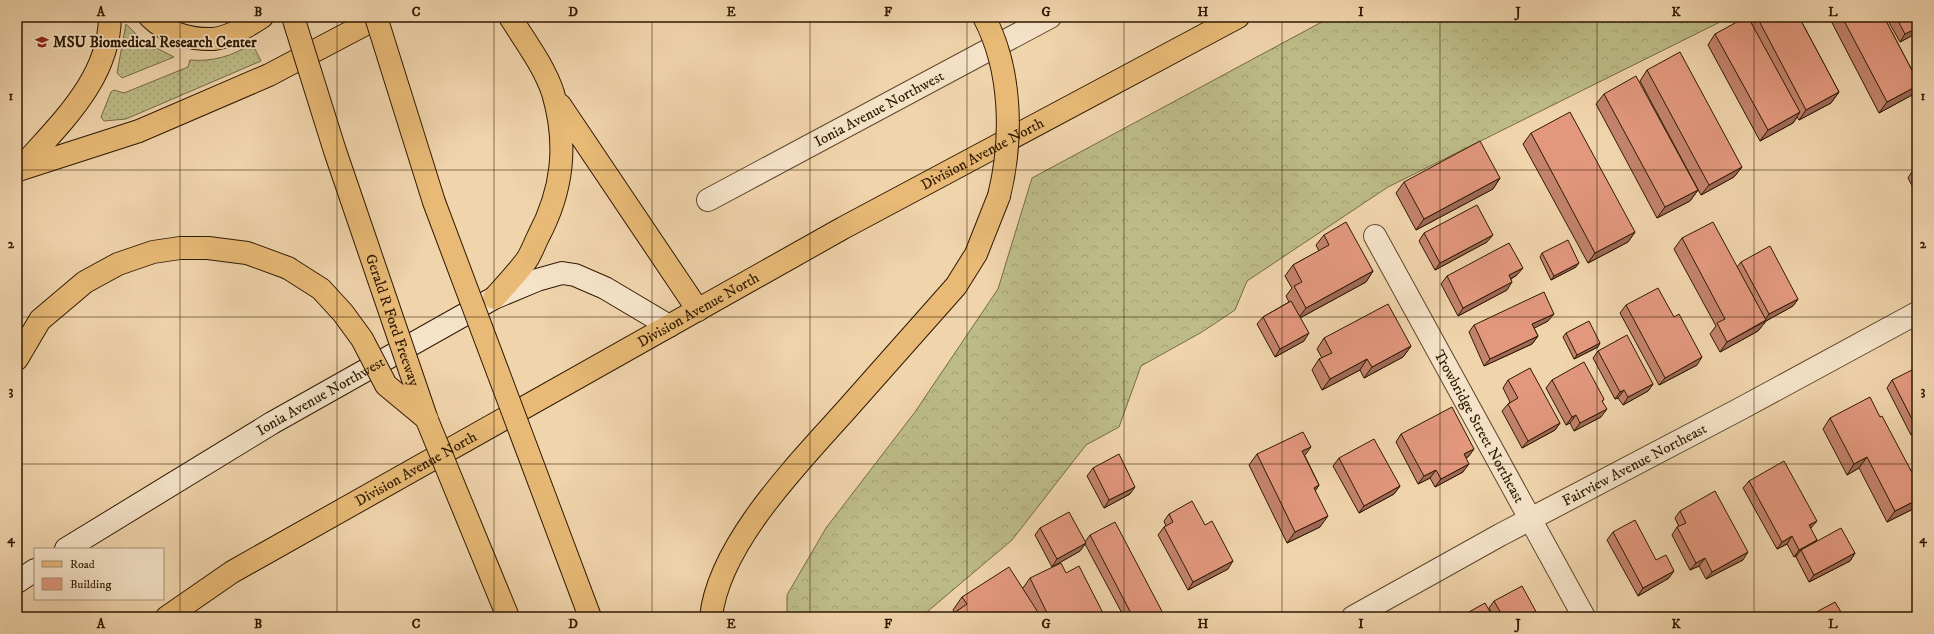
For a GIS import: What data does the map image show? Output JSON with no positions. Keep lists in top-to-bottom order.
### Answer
{
  "streets": {
    "main road": ["Division Avenue North", "Gerald R Ford Freeway"],
    "street": ["Ionia Avenue Northwest", "Trowbridge Street Northeast", "Fairview Avenue Northeast"]
  },
  "crossings": [
    ["Ionia Avenue Northwest", "Division Avenue North"],
    ["Trowbridge Street Northeast", "Fairview Avenue Northeast"]
  ],
  "places": {
    "school or university": ["MSU Biomedical Research Center"]
  },
  "legend": ["Road", "Building"],
  "grid": {
    "columns": [
      "A",
      "B",
      "C",
      "D",
      "E",
      "F",
      "G",
      "H",
      "I",
      "J",
      "K",
      "L"
    ],
    "rows": [
      "1",
      "2",
      "3",
      "4"
    ]
  }
}
